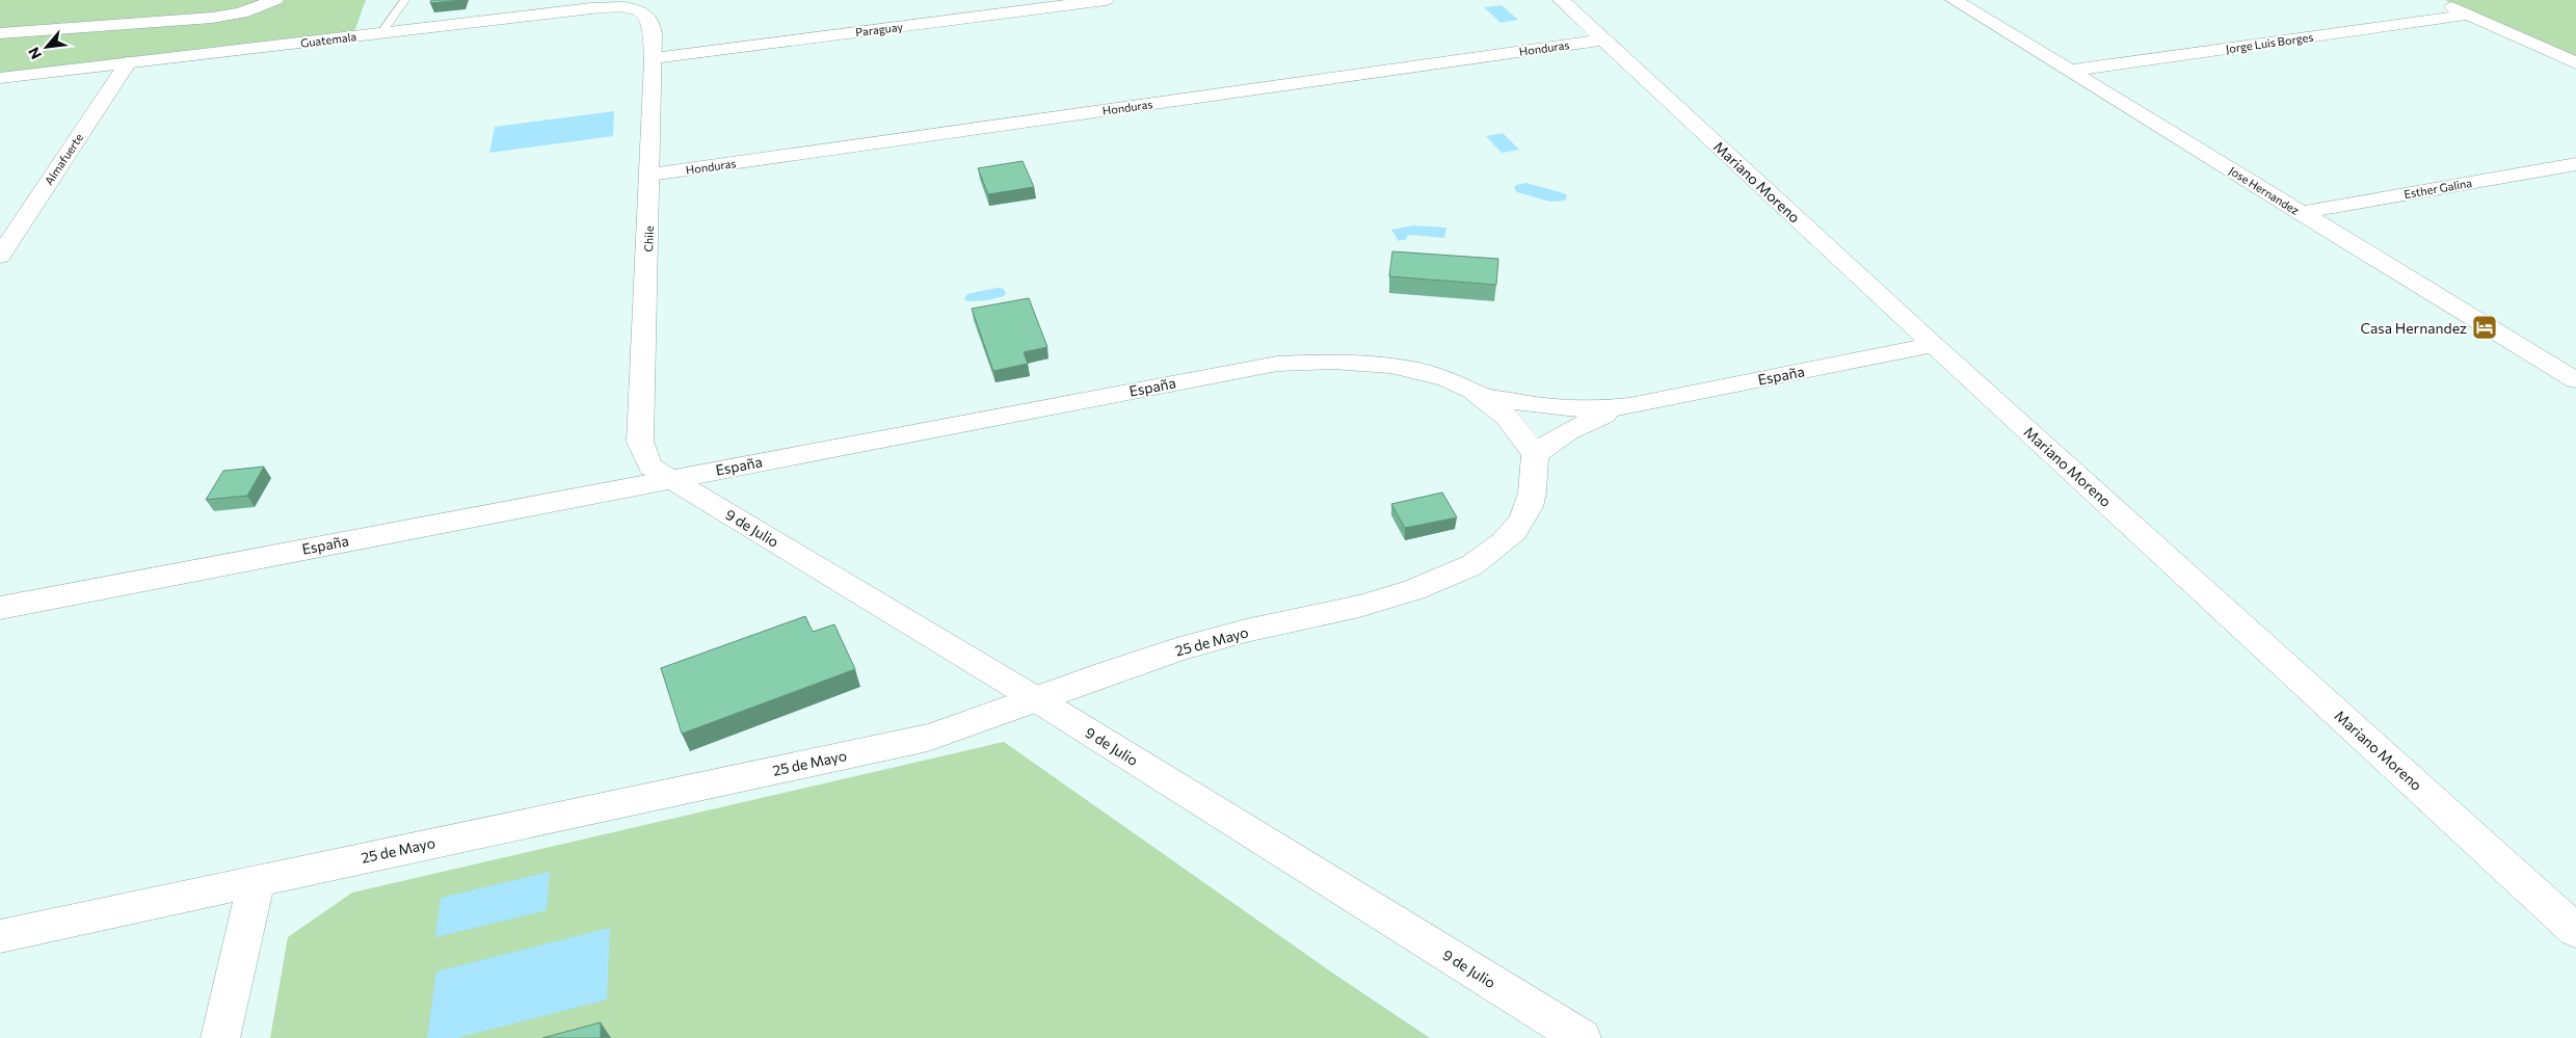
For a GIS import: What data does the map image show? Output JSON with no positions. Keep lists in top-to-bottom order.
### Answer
{
  "streets": {
    "street": [
      "Paraguay",
      "Guatemala",
      "Jorge Luis Borges",
      "Honduras",
      "Almafuerte",
      "Mariano Moreno",
      "Esther Galina",
      "Jose Hernandez",
      "Chile",
      "España",
      "9 de Julio",
      "25 de Mayo"
    ]
  },
  "crossings": [
    ["Paraguay", "Chile"],
    ["Guatemala", "Almafuerte"],
    ["Guatemala", "Chile"],
    ["Jorge Luis Borges", "Jose Hernandez"],
    ["Honduras", "Mariano Moreno"],
    ["Honduras", "Chile"],
    ["Mariano Moreno", "España"],
    ["Esther Galina", "Jose Hernandez"],
    ["Chile", "9 de Julio"],
    ["España", "9 de Julio"],
    ["España", "25 de Mayo"],
    ["9 de Julio", "25 de Mayo"]
  ],
  "places": {
    "hotel": ["Casa Hernandez"]
  },
  "north": "bottom left"
}
